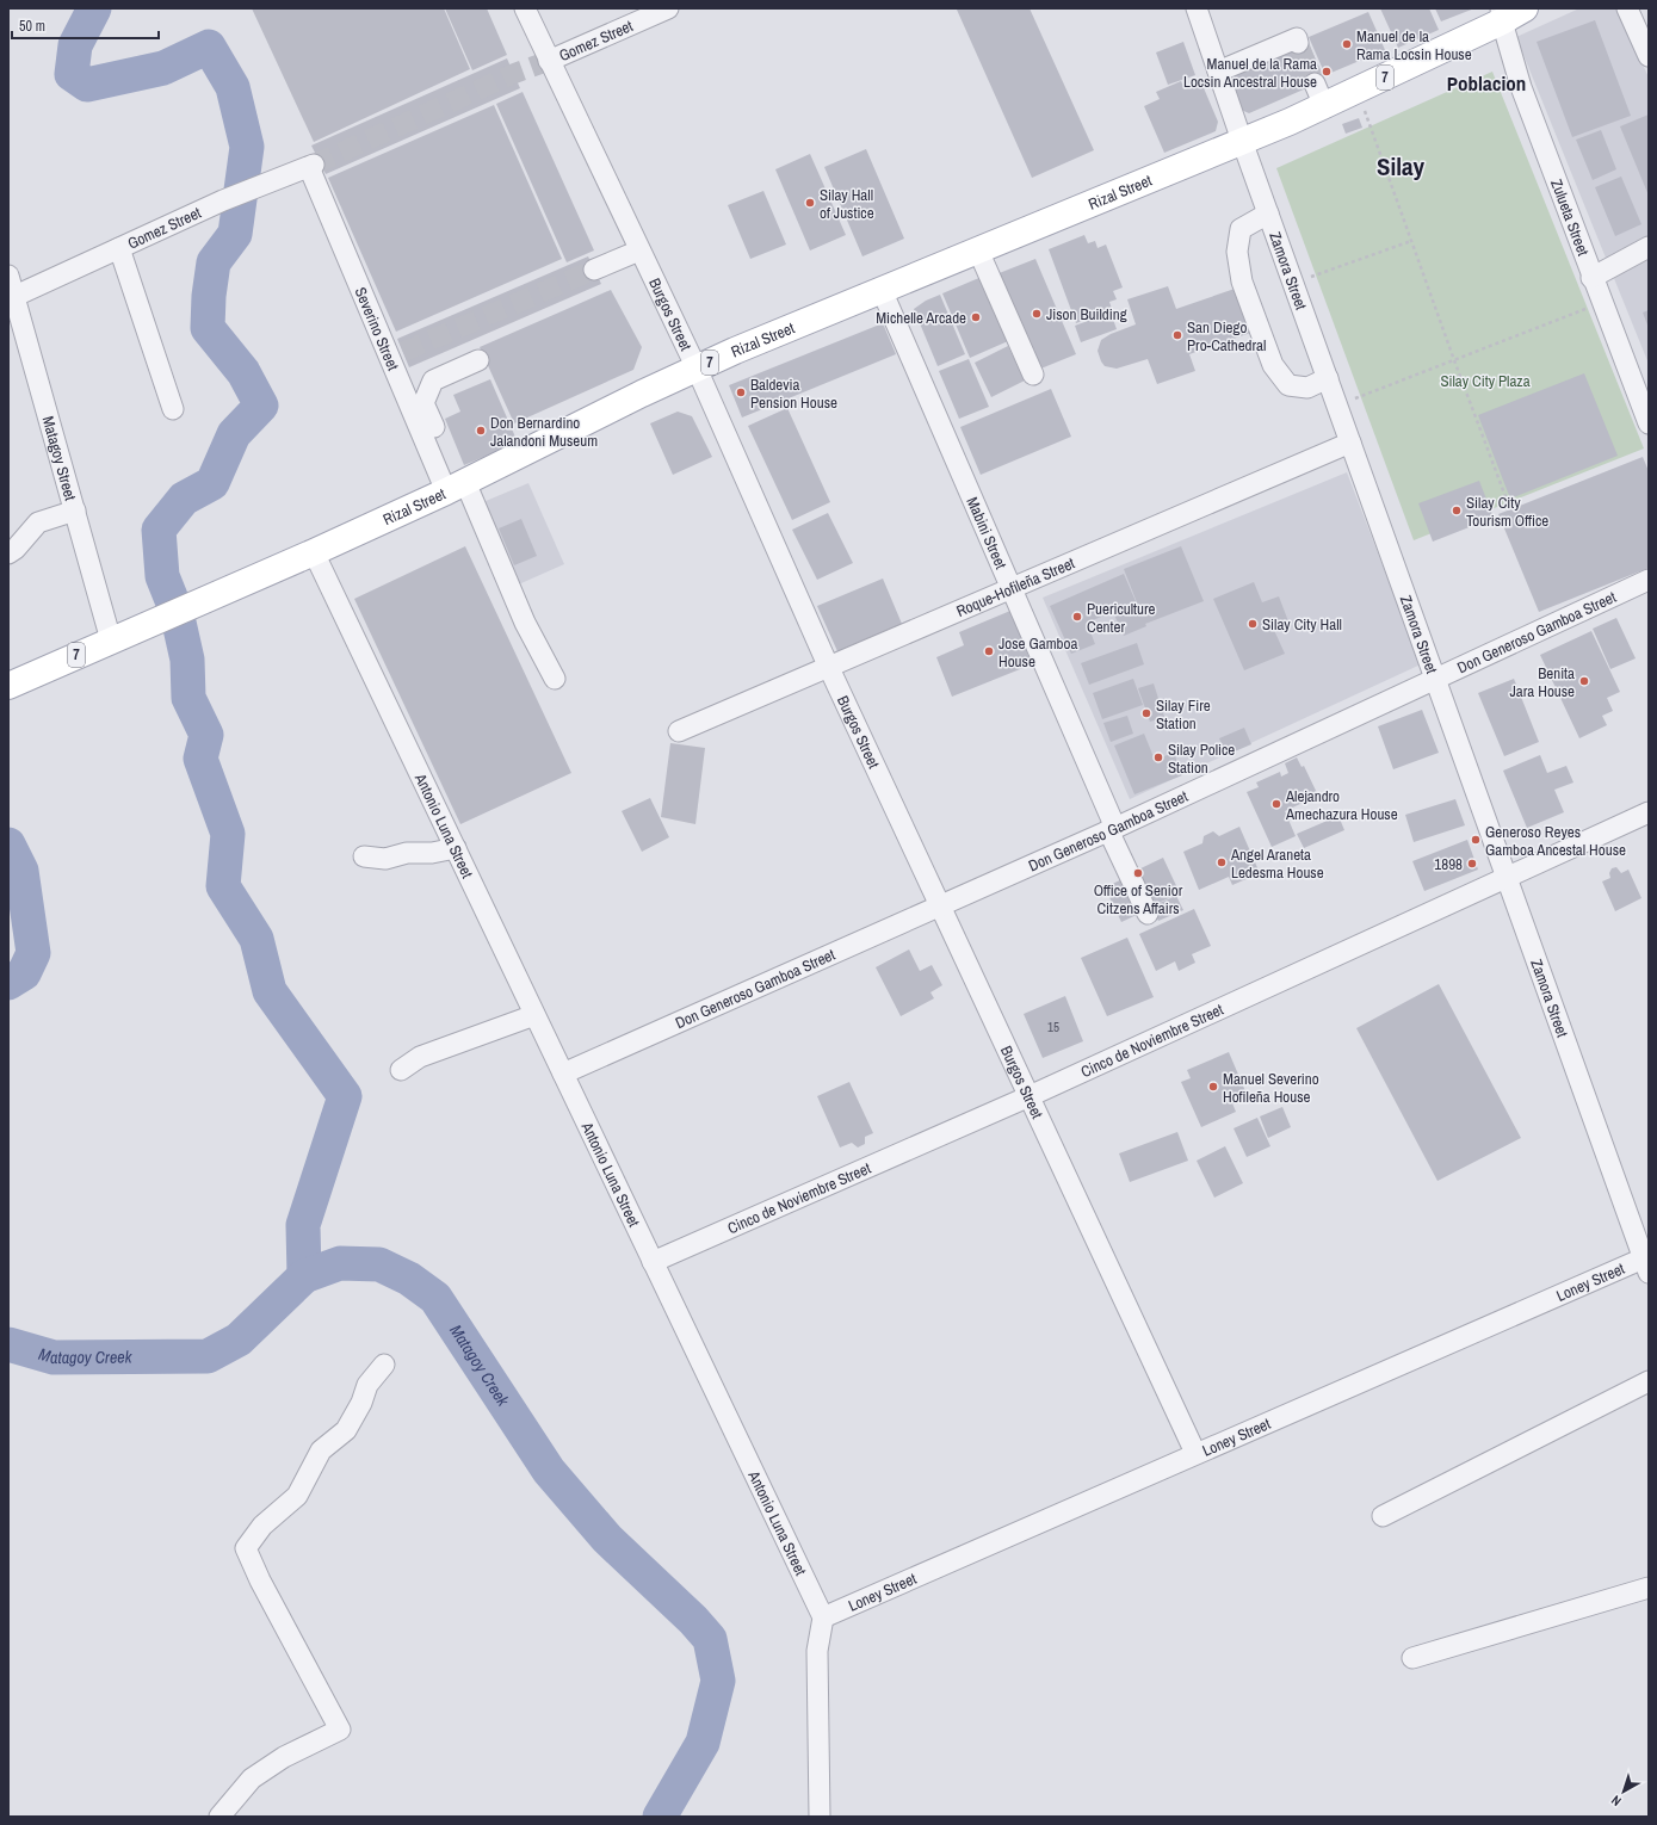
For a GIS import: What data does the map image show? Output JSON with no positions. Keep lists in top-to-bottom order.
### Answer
{
  "streets": {
    "main road": ["7", "Rizal Street"],
    "street": [
      "Gomez Street",
      "Zulueta Street",
      "Zamora Street",
      "Burgos Street",
      "Severino Street",
      "Matagoy Street",
      "Mabini Street",
      "Roque-Hofileña Street",
      "Don Generoso Gamboa Street",
      "Antonio Luna Street",
      "Cinco de Noviembre Street",
      "Loney Street"
    ]
  },
  "crossings": [
    ["Gomez Street", "Burgos Street"],
    ["Gomez Street", "Severino Street"],
    ["Gomez Street", "Matagoy Street"],
    ["Rizal Street", "Zulueta Street"],
    ["Rizal Street", "Zamora Street"],
    ["Rizal Street", "Burgos Street"],
    ["Rizal Street", "Severino Street"],
    ["Rizal Street", "Matagoy Street"],
    ["Rizal Street", "Mabini Street"],
    ["Rizal Street", "Antonio Luna Street"],
    ["Zamora Street", "Roque-Hofileña Street"],
    ["Zamora Street", "Don Generoso Gamboa Street"],
    ["Zamora Street", "Cinco de Noviembre Street"],
    ["Zamora Street", "Loney Street"],
    ["Burgos Street", "Roque-Hofileña Street"],
    ["Burgos Street", "Don Generoso Gamboa Street"],
    ["Burgos Street", "Cinco de Noviembre Street"],
    ["Burgos Street", "Loney Street"],
    ["Mabini Street", "Roque-Hofileña Street"],
    ["Mabini Street", "Don Generoso Gamboa Street"],
    ["Don Generoso Gamboa Street", "Antonio Luna Street"],
    ["Antonio Luna Street", "Cinco de Noviembre Street"],
    ["Antonio Luna Street", "Loney Street"]
  ],
  "districts": ["Poblacion", "Silay"],
  "water": ["Matagoy Creek"],
  "parks": ["Silay City Plaza"],
  "places": [
    "Manuel de la Rama Locsin House",
    "Manuel de la Rama Locsin Ancestral House",
    "Silay Hall of Justice",
    "Jison Building",
    "Michelle Arcade",
    "San Diego Pro-Cathedral",
    "Baldevia Pension House",
    "Don Bernardino Jalandoni Museum",
    "Silay City Tourism Office",
    "Puericulture Center",
    "Silay City Hall",
    "Jose Gamboa House",
    "Benita Jara House",
    "Silay Fire Station",
    "Silay Police Station",
    "Alejandro Amechazura House",
    "Generoso Reyes Gamboa Ancestal House",
    "Angel Araneta Ledesma House",
    "1898",
    "Office of Senior Citzens Affairs",
    "Manuel Severino Hofileña House"
  ],
  "house_numbers": ["15"],
  "scale_bar": "50 m",
  "north": "bottom left"
}
